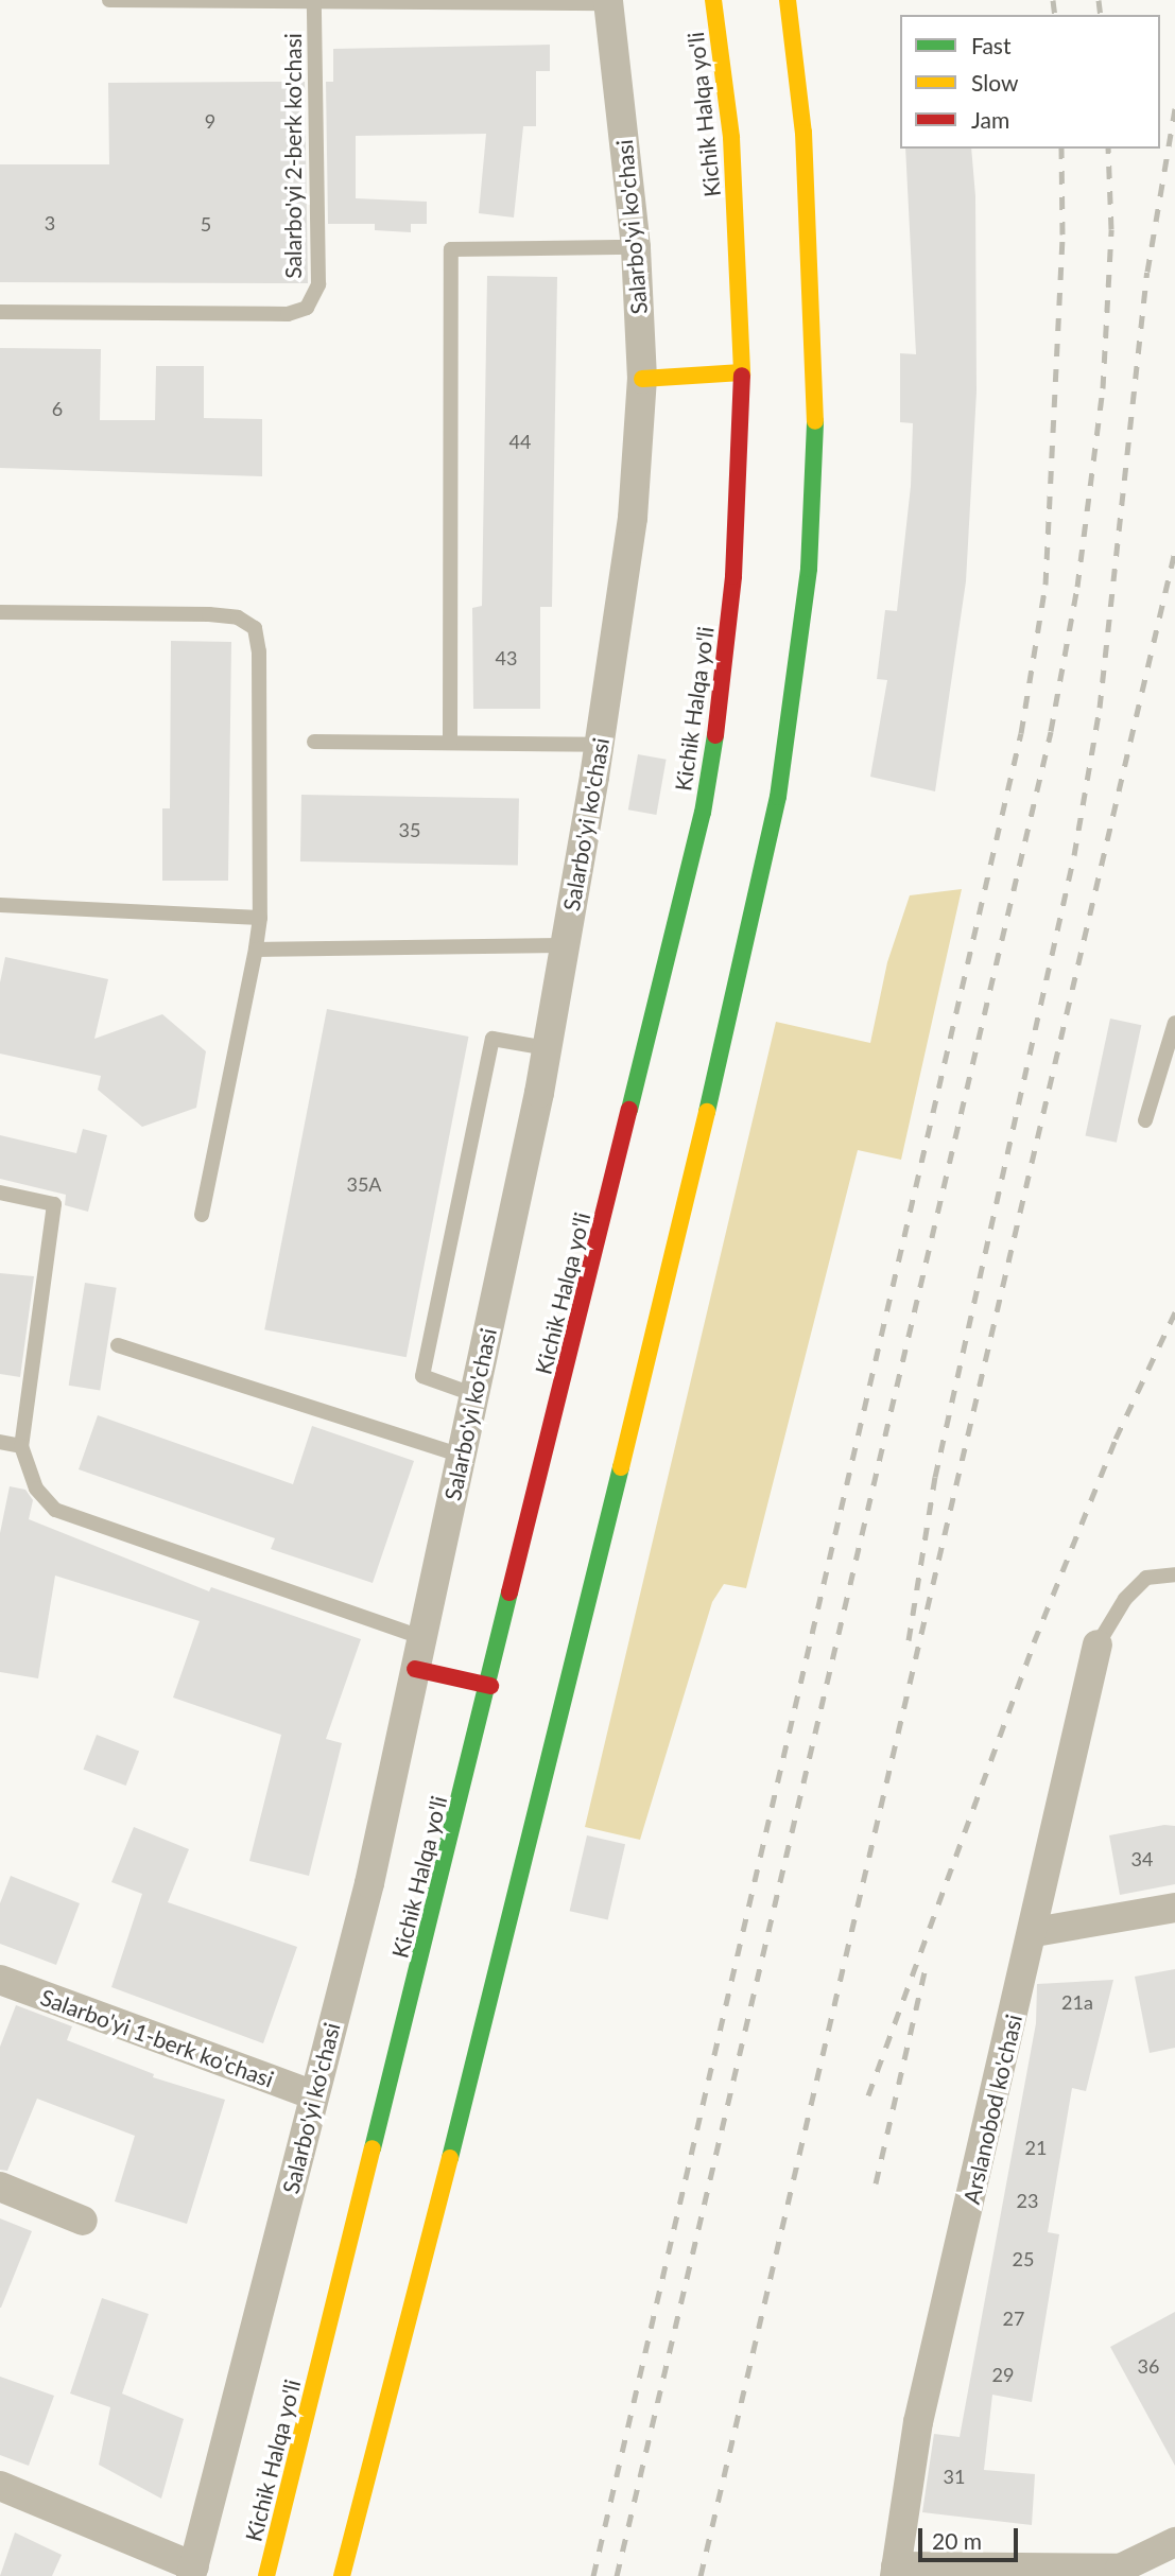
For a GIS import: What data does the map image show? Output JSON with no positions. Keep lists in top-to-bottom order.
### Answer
{
  "streets": {
    "highway": ["Kichik Halqa yo'li"],
    "street": ["Salarbo'yi ko'chasi", "Salarbo'yi 1-berk ko'chasi", "Arslanobod ko'chasi"],
    "lane": ["Salarbo'yi 2-berk ko'chasi"]
  },
  "crossings": [
    ["Salarbo'yi 2-berk ko'chasi", "Salarbo'yi ko'chasi"],
    ["Salarbo'yi ko'chasi", "Salarbo'yi 1-berk ko'chasi"]
  ],
  "house_numbers": [
    "9",
    "3",
    "5",
    "6",
    "44",
    "43",
    "35",
    "35A",
    "34",
    "21a",
    "21",
    "23",
    "25",
    "27",
    "36",
    "29",
    "31"
  ],
  "legend": ["Fast", "Slow", "Jam"],
  "scale_bar": "20 m"
}
